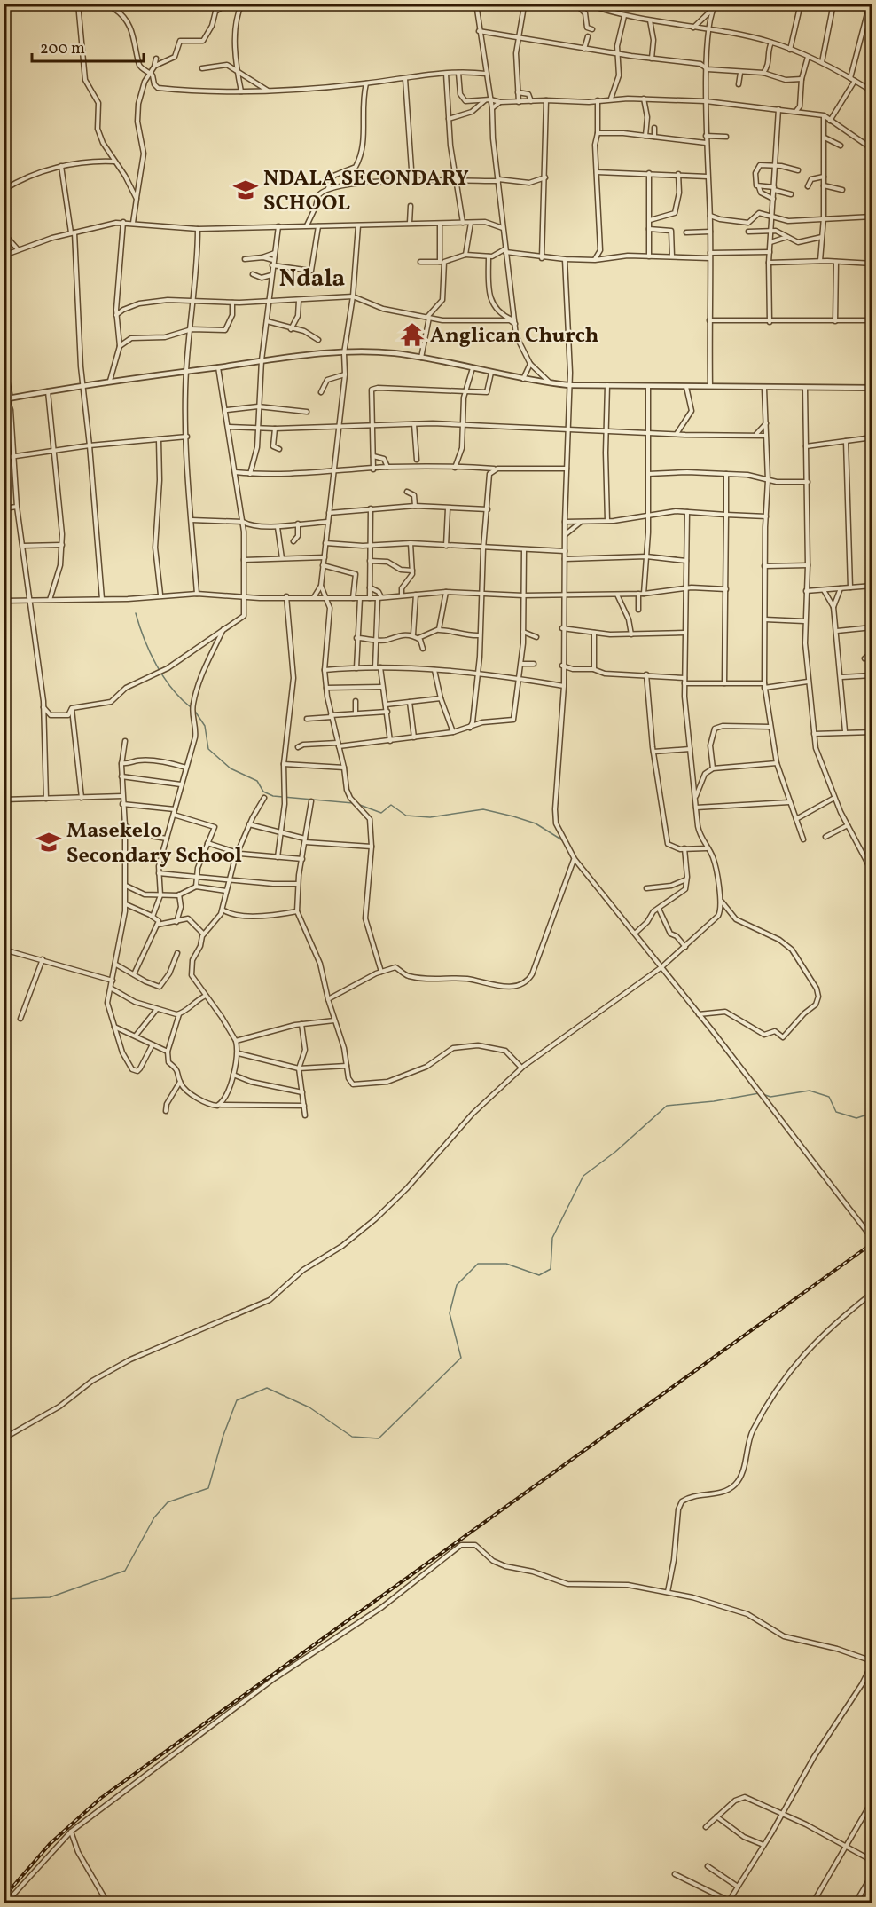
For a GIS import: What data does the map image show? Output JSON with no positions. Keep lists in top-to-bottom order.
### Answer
{
  "districts": ["Ndala"],
  "places": {
    "school or university": ["NDALA SECONDARY SCHOOL", "Masekelo Secondary School"],
    "temple": ["Anglican Church"]
  },
  "scale_bar": "200 m"
}
